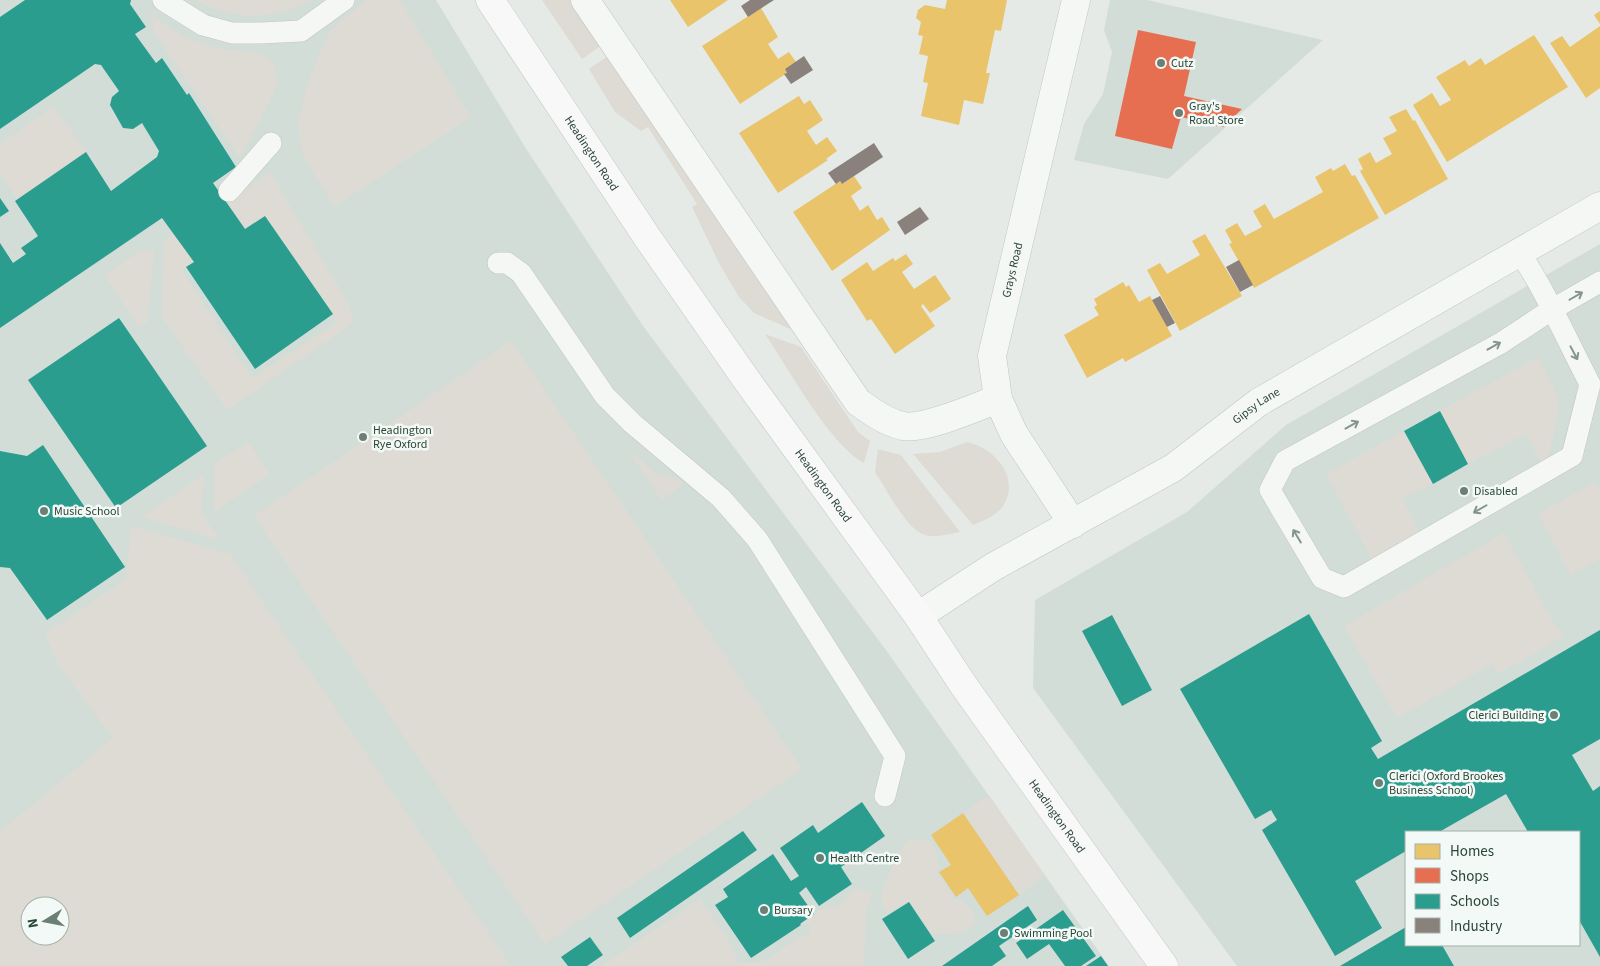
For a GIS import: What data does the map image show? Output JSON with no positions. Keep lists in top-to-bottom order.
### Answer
{
  "streets": {
    "main road": ["Headington Road"],
    "street": ["Grays Road", "Gipsy Lane"]
  },
  "crossings": [
    ["Headington Road", "Gipsy Lane"],
    ["Grays Road", "Gipsy Lane"]
  ],
  "places": [
    "Cutz",
    "Gray's Road Store",
    "Headington Rye Oxford",
    "Disabled",
    "Music School",
    "Clerici Building",
    "Clerici (Oxford Brookes Business School)",
    "Health Centre",
    "Bursary",
    "Swimming Pool"
  ],
  "legend": [
    "Homes",
    "Shops",
    "Schools",
    "Industry"
  ],
  "north": "left"
}
